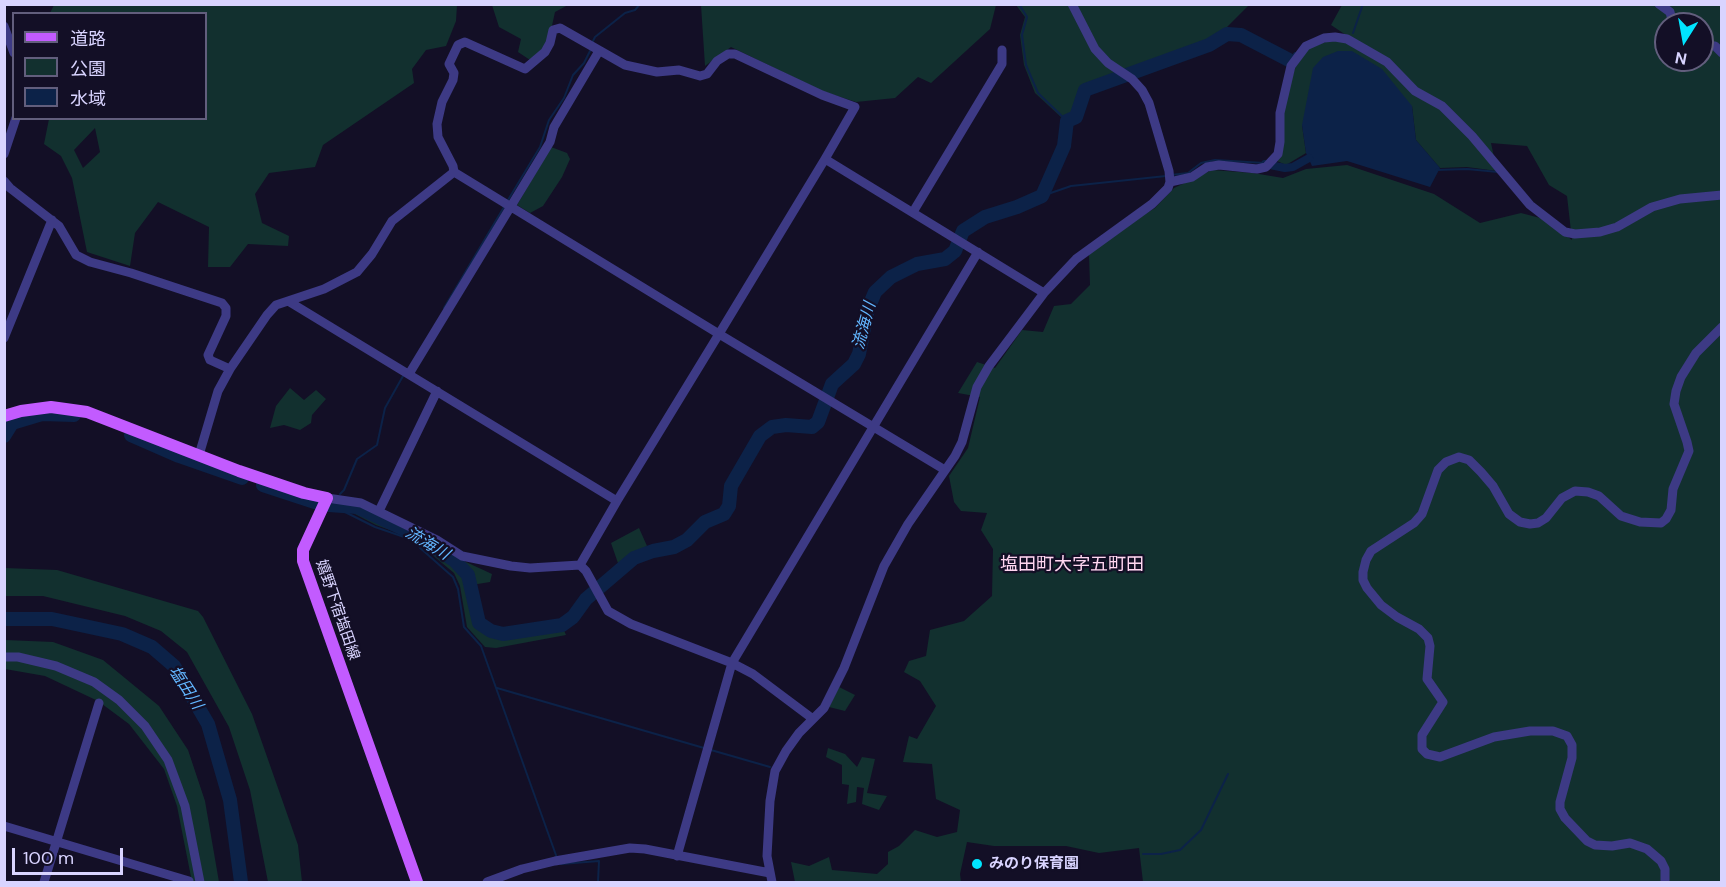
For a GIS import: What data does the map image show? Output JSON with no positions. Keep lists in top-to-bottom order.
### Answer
{
  "streets": {
    "main road": ["嬉野下宿塩田線"]
  },
  "districts": ["塩田町大字五町田"],
  "water": ["流海川", "塩田川"],
  "places": ["みのり保育園"],
  "legend": ["道路", "公園", "水域"],
  "scale_bar": "100 m",
  "north": "bottom"
}
